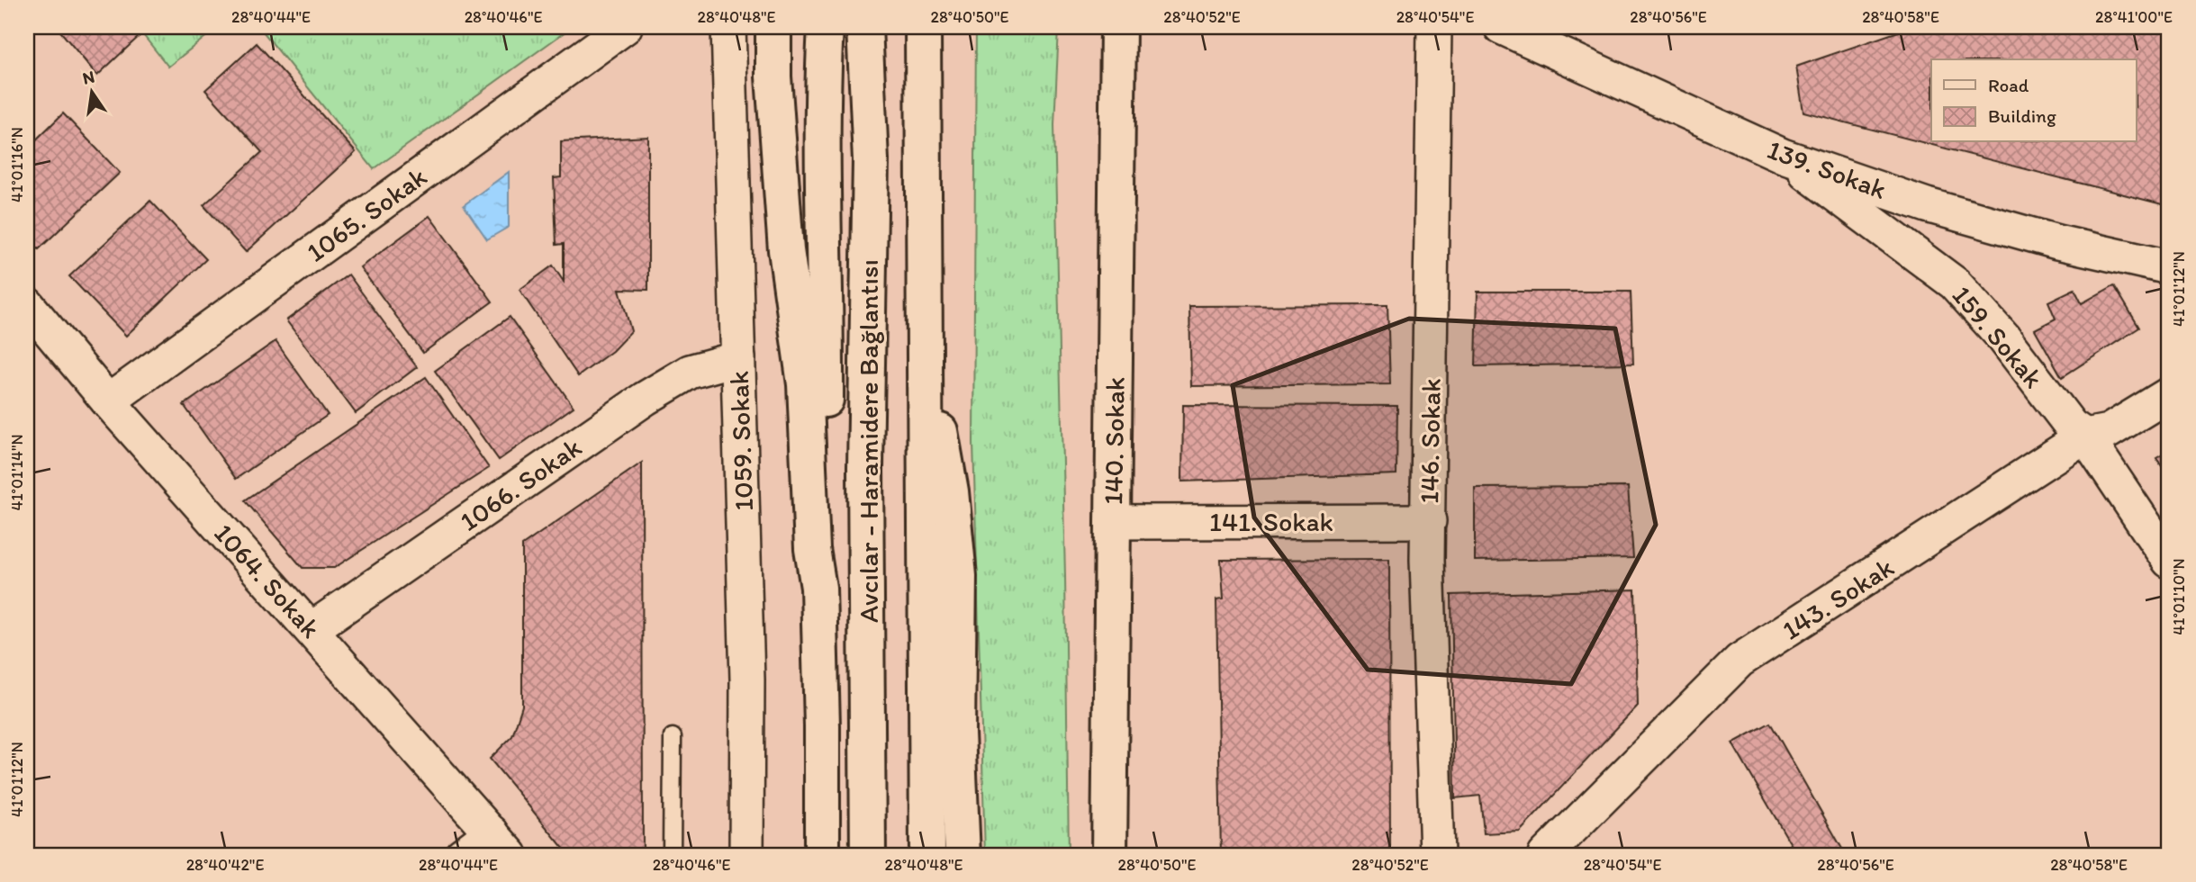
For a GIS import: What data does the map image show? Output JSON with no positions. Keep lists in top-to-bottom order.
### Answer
{
  "streets": {
    "main road": ["Avcılar - Haramidere Bağlantısı", "140. Sokak"],
    "street": [
      "139. Sokak",
      "1065. Sokak",
      "159. Sokak",
      "1059. Sokak",
      "146. Sokak",
      "1066. Sokak",
      "141. Sokak",
      "1064. Sokak",
      "143. Sokak"
    ]
  },
  "crossings": [
    ["139. Sokak", "159. Sokak"],
    ["1065. Sokak", "1064. Sokak"],
    ["159. Sokak", "143. Sokak"],
    ["1059. Sokak", "1066. Sokak"],
    ["140. Sokak", "141. Sokak"],
    ["146. Sokak", "141. Sokak"],
    ["1066. Sokak", "1064. Sokak"]
  ],
  "legend": ["Road", "Building"],
  "north": "top",
  "coordinates": [
    "28°40'44\"E",
    "28°40'46\"E",
    "28°40'48\"E",
    "28°40'50\"E",
    "28°40'52\"E",
    "28°40'54\"E",
    "28°40'56\"E",
    "28°40'58\"E",
    "28°41'00\"E",
    "41°01'16\"N",
    "41°01'12\"N",
    "41°01'14\"N",
    "41°01'10\"N",
    "28°40'42\"E"
  ]
}
